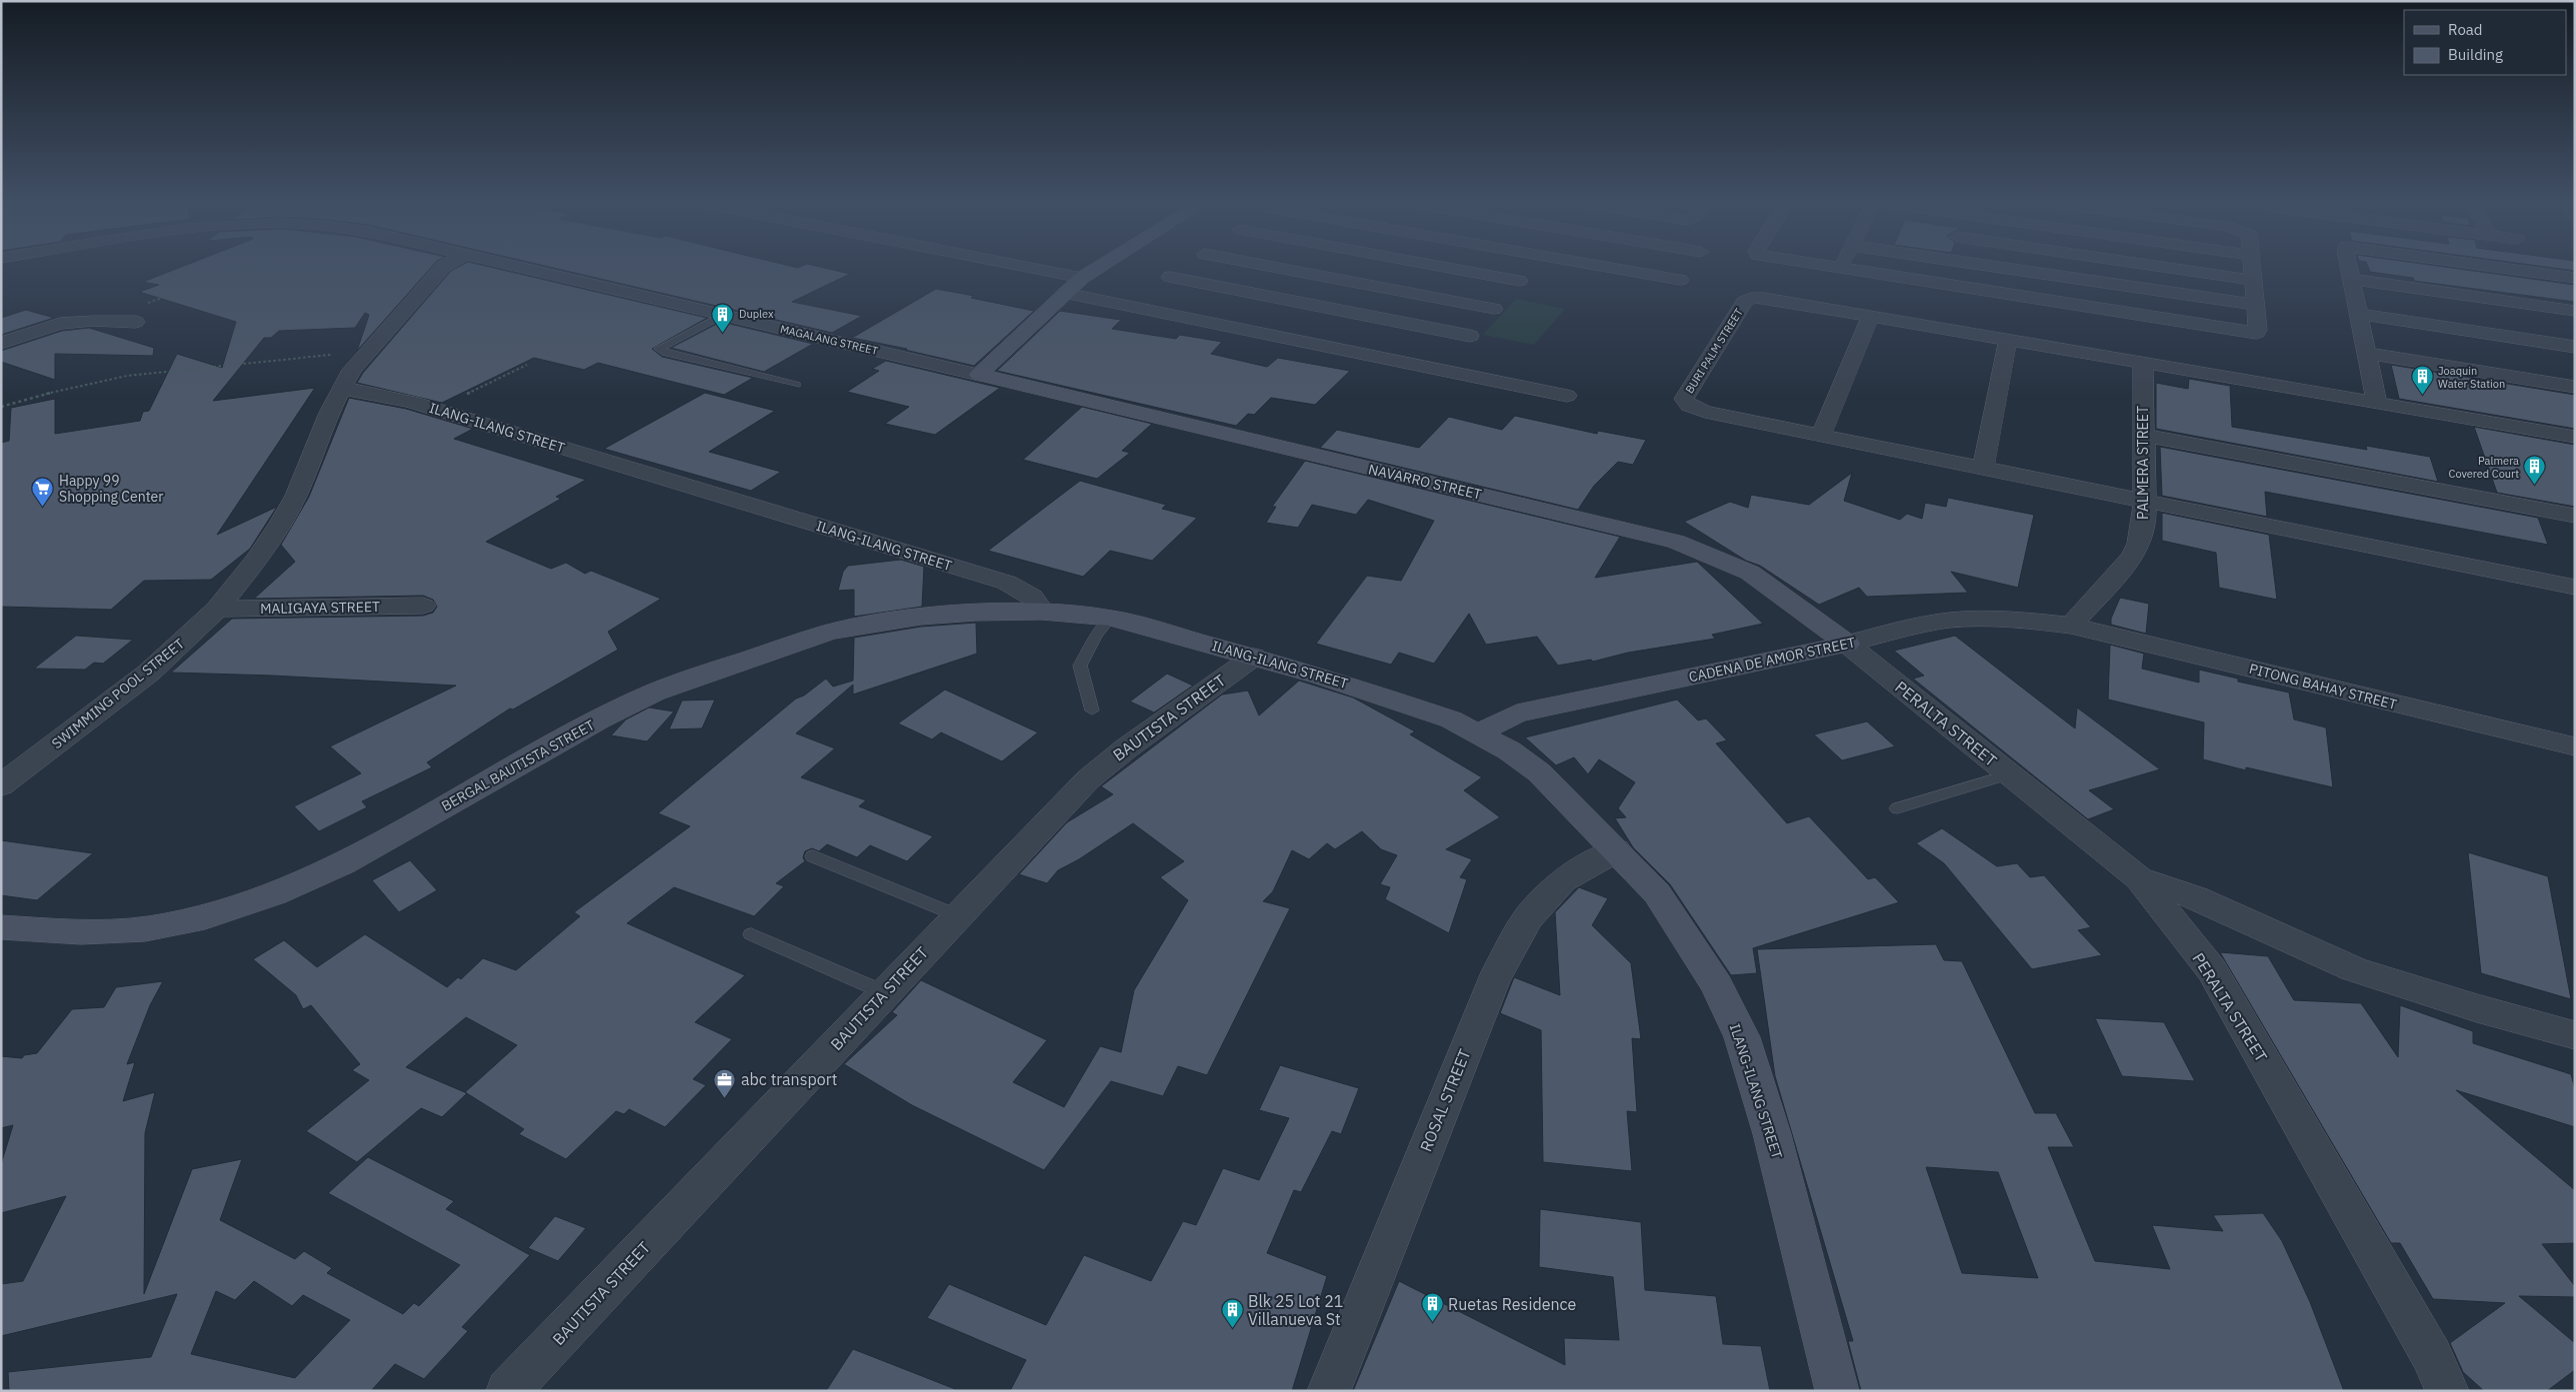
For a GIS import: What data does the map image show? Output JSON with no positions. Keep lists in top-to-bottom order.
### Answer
{
  "streets": {
    "street": [
      "MAGALANG STREET",
      "BURI PALM STREET",
      "ILANG-ILANG STREET",
      "PALMERA STREET",
      "NAVARRO STREET",
      "MALIGAYA STREET",
      "CADENA DE AMOR STREET",
      "PITONG BAHAY STREET",
      "SWIMMING POOL STREET",
      "BAUTISTA STREET",
      "PERALTA STREET",
      "BERGAL BAUTISTA STREET",
      "ROSAL STREET"
    ]
  },
  "crossings": [
    ["MAGALANG STREET", "NAVARRO STREET"],
    ["ILANG-ILANG STREET", "CADENA DE AMOR STREET"],
    ["ILANG-ILANG STREET", "SWIMMING POOL STREET"],
    ["ILANG-ILANG STREET", "BAUTISTA STREET"],
    ["ILANG-ILANG STREET", "BERGAL BAUTISTA STREET"],
    ["ILANG-ILANG STREET", "ROSAL STREET"],
    ["PALMERA STREET", "CADENA DE AMOR STREET"],
    ["PALMERA STREET", "PITONG BAHAY STREET"],
    ["NAVARRO STREET", "CADENA DE AMOR STREET"],
    ["NAVARRO STREET", "PERALTA STREET"],
    ["MALIGAYA STREET", "SWIMMING POOL STREET"],
    ["CADENA DE AMOR STREET", "PITONG BAHAY STREET"],
    ["CADENA DE AMOR STREET", "PERALTA STREET"]
  ],
  "places": {
    "building": [
      "Duplex",
      "Joaquin Water Station",
      "Palmera Covered Court",
      "Ruetas Residence",
      "Blk 25 Lot 21 Villanueva St"
    ],
    "supermarket": ["Happy 99 Shopping Center"],
    "office": ["abc transport"]
  },
  "legend": ["Road", "Building"]
}
